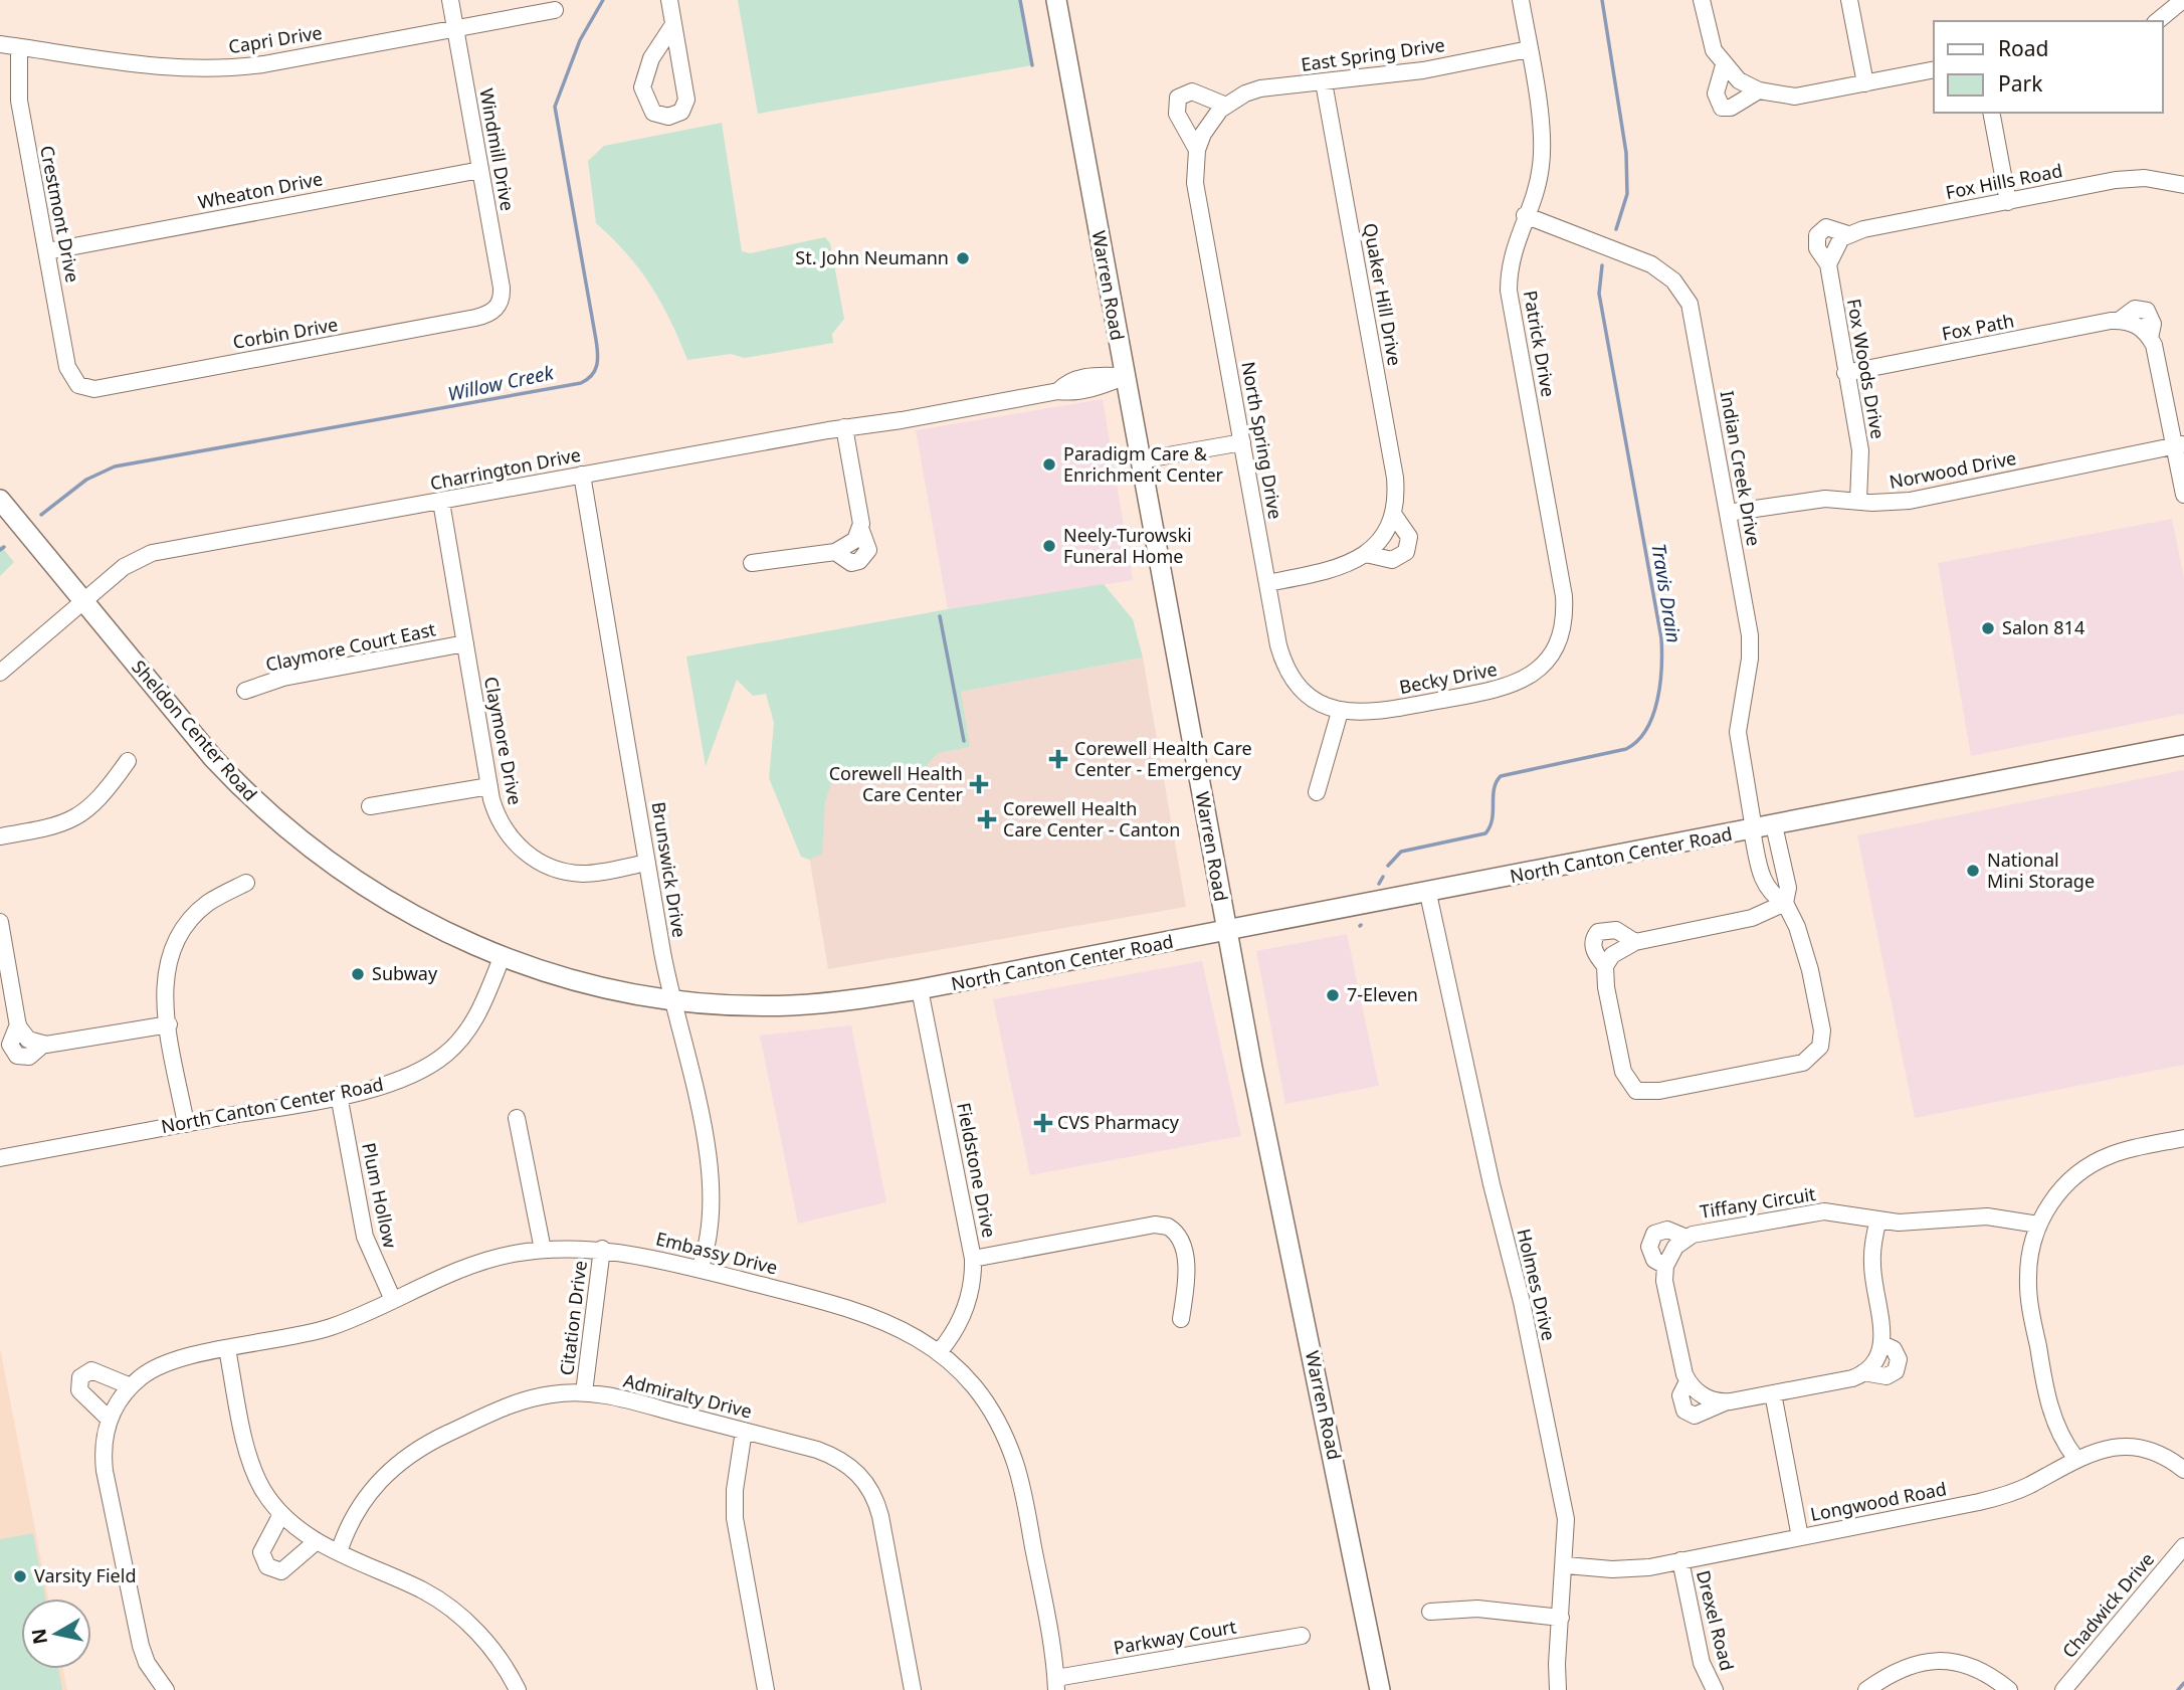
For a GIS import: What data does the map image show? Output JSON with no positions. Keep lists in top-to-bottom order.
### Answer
{
  "streets": {
    "main road": ["Warren Road", "Sheldon Center Road", "North Canton Center Road"],
    "street": [
      "Capri Drive",
      "East Spring Drive",
      "Windmill Drive",
      "Fox Hills Road",
      "Wheaton Drive",
      "Crestmont Drive",
      "Quaker Hill Drive",
      "Fox Path",
      "Corbin Drive",
      "Patrick Drive",
      "Fox Woods Drive",
      "North Spring Drive",
      "Indian Creek Drive",
      "Charrington Drive",
      "Norwood Drive",
      "Claymore Court East",
      "Becky Drive",
      "Claymore Drive",
      "Brunswick Drive",
      "Fieldstone Drive",
      "Plum Hollow",
      "Tiffany Circuit",
      "Embassy Drive",
      "Holmes Drive",
      "Citation Drive",
      "Admiralty Drive",
      "Longwood Road",
      "Chadwick Drive",
      "Drexel Road",
      "Parkway Court"
    ]
  },
  "crossings": [
    ["Capri Drive", "Windmill Drive"],
    ["Capri Drive", "Crestmont Drive"],
    ["East Spring Drive", "Quaker Hill Drive"],
    ["East Spring Drive", "Patrick Drive"],
    ["East Spring Drive", "North Spring Drive"],
    ["Windmill Drive", "Wheaton Drive"],
    ["Windmill Drive", "Corbin Drive"],
    ["Fox Hills Road", "Fox Woods Drive"],
    ["Wheaton Drive", "Crestmont Drive"],
    ["Crestmont Drive", "Corbin Drive"],
    ["Warren Road", "Charrington Drive"],
    ["Warren Road", "North Canton Center Road"],
    ["Quaker Hill Drive", "North Spring Drive"],
    ["Fox Path", "Fox Woods Drive"],
    ["Fox Path", "Norwood Drive"],
    ["Patrick Drive", "Indian Creek Drive"],
    ["Patrick Drive", "Becky Drive"],
    ["Fox Woods Drive", "Norwood Drive"],
    ["North Spring Drive", "Becky Drive"],
    ["Indian Creek Drive", "Norwood Drive"],
    ["Indian Creek Drive", "North Canton Center Road"],
    ["Charrington Drive", "Sheldon Center Road"],
    ["Charrington Drive", "Claymore Drive"],
    ["Charrington Drive", "Brunswick Drive"],
    ["Claymore Court East", "Claymore Drive"],
    ["Sheldon Center Road", "North Canton Center Road"],
    ["Claymore Drive", "Brunswick Drive"],
    ["North Canton Center Road", "Brunswick Drive"],
    ["North Canton Center Road", "Fieldstone Drive"],
    ["North Canton Center Road", "Plum Hollow"],
    ["North Canton Center Road", "Holmes Drive"],
    ["Brunswick Drive", "Embassy Drive"],
    ["Fieldstone Drive", "Embassy Drive"],
    ["Plum Hollow", "Embassy Drive"],
    ["Embassy Drive", "Citation Drive"],
    ["Embassy Drive", "Parkway Court"],
    ["Holmes Drive", "Longwood Road"],
    ["Citation Drive", "Admiralty Drive"],
    ["Longwood Road", "Drexel Road"]
  ],
  "water": ["Willow Creek", "Travis Drain"],
  "places": {
    "other": [
      "St. John Neumann",
      "Paradigm Care & Enrichment Center",
      "Neely-Turowski Funeral Home",
      "Salon 814",
      "National Mini Storage",
      "Subway",
      "7-Eleven",
      "Varsity Field"
    ],
    "health": [
      "Corewell Health Care Center - Emergency",
      "Corewell Health Care Center",
      "Corewell Health Care Center - Canton",
      "CVS Pharmacy"
    ]
  },
  "legend": ["Road", "Park"],
  "north": "left"
}
